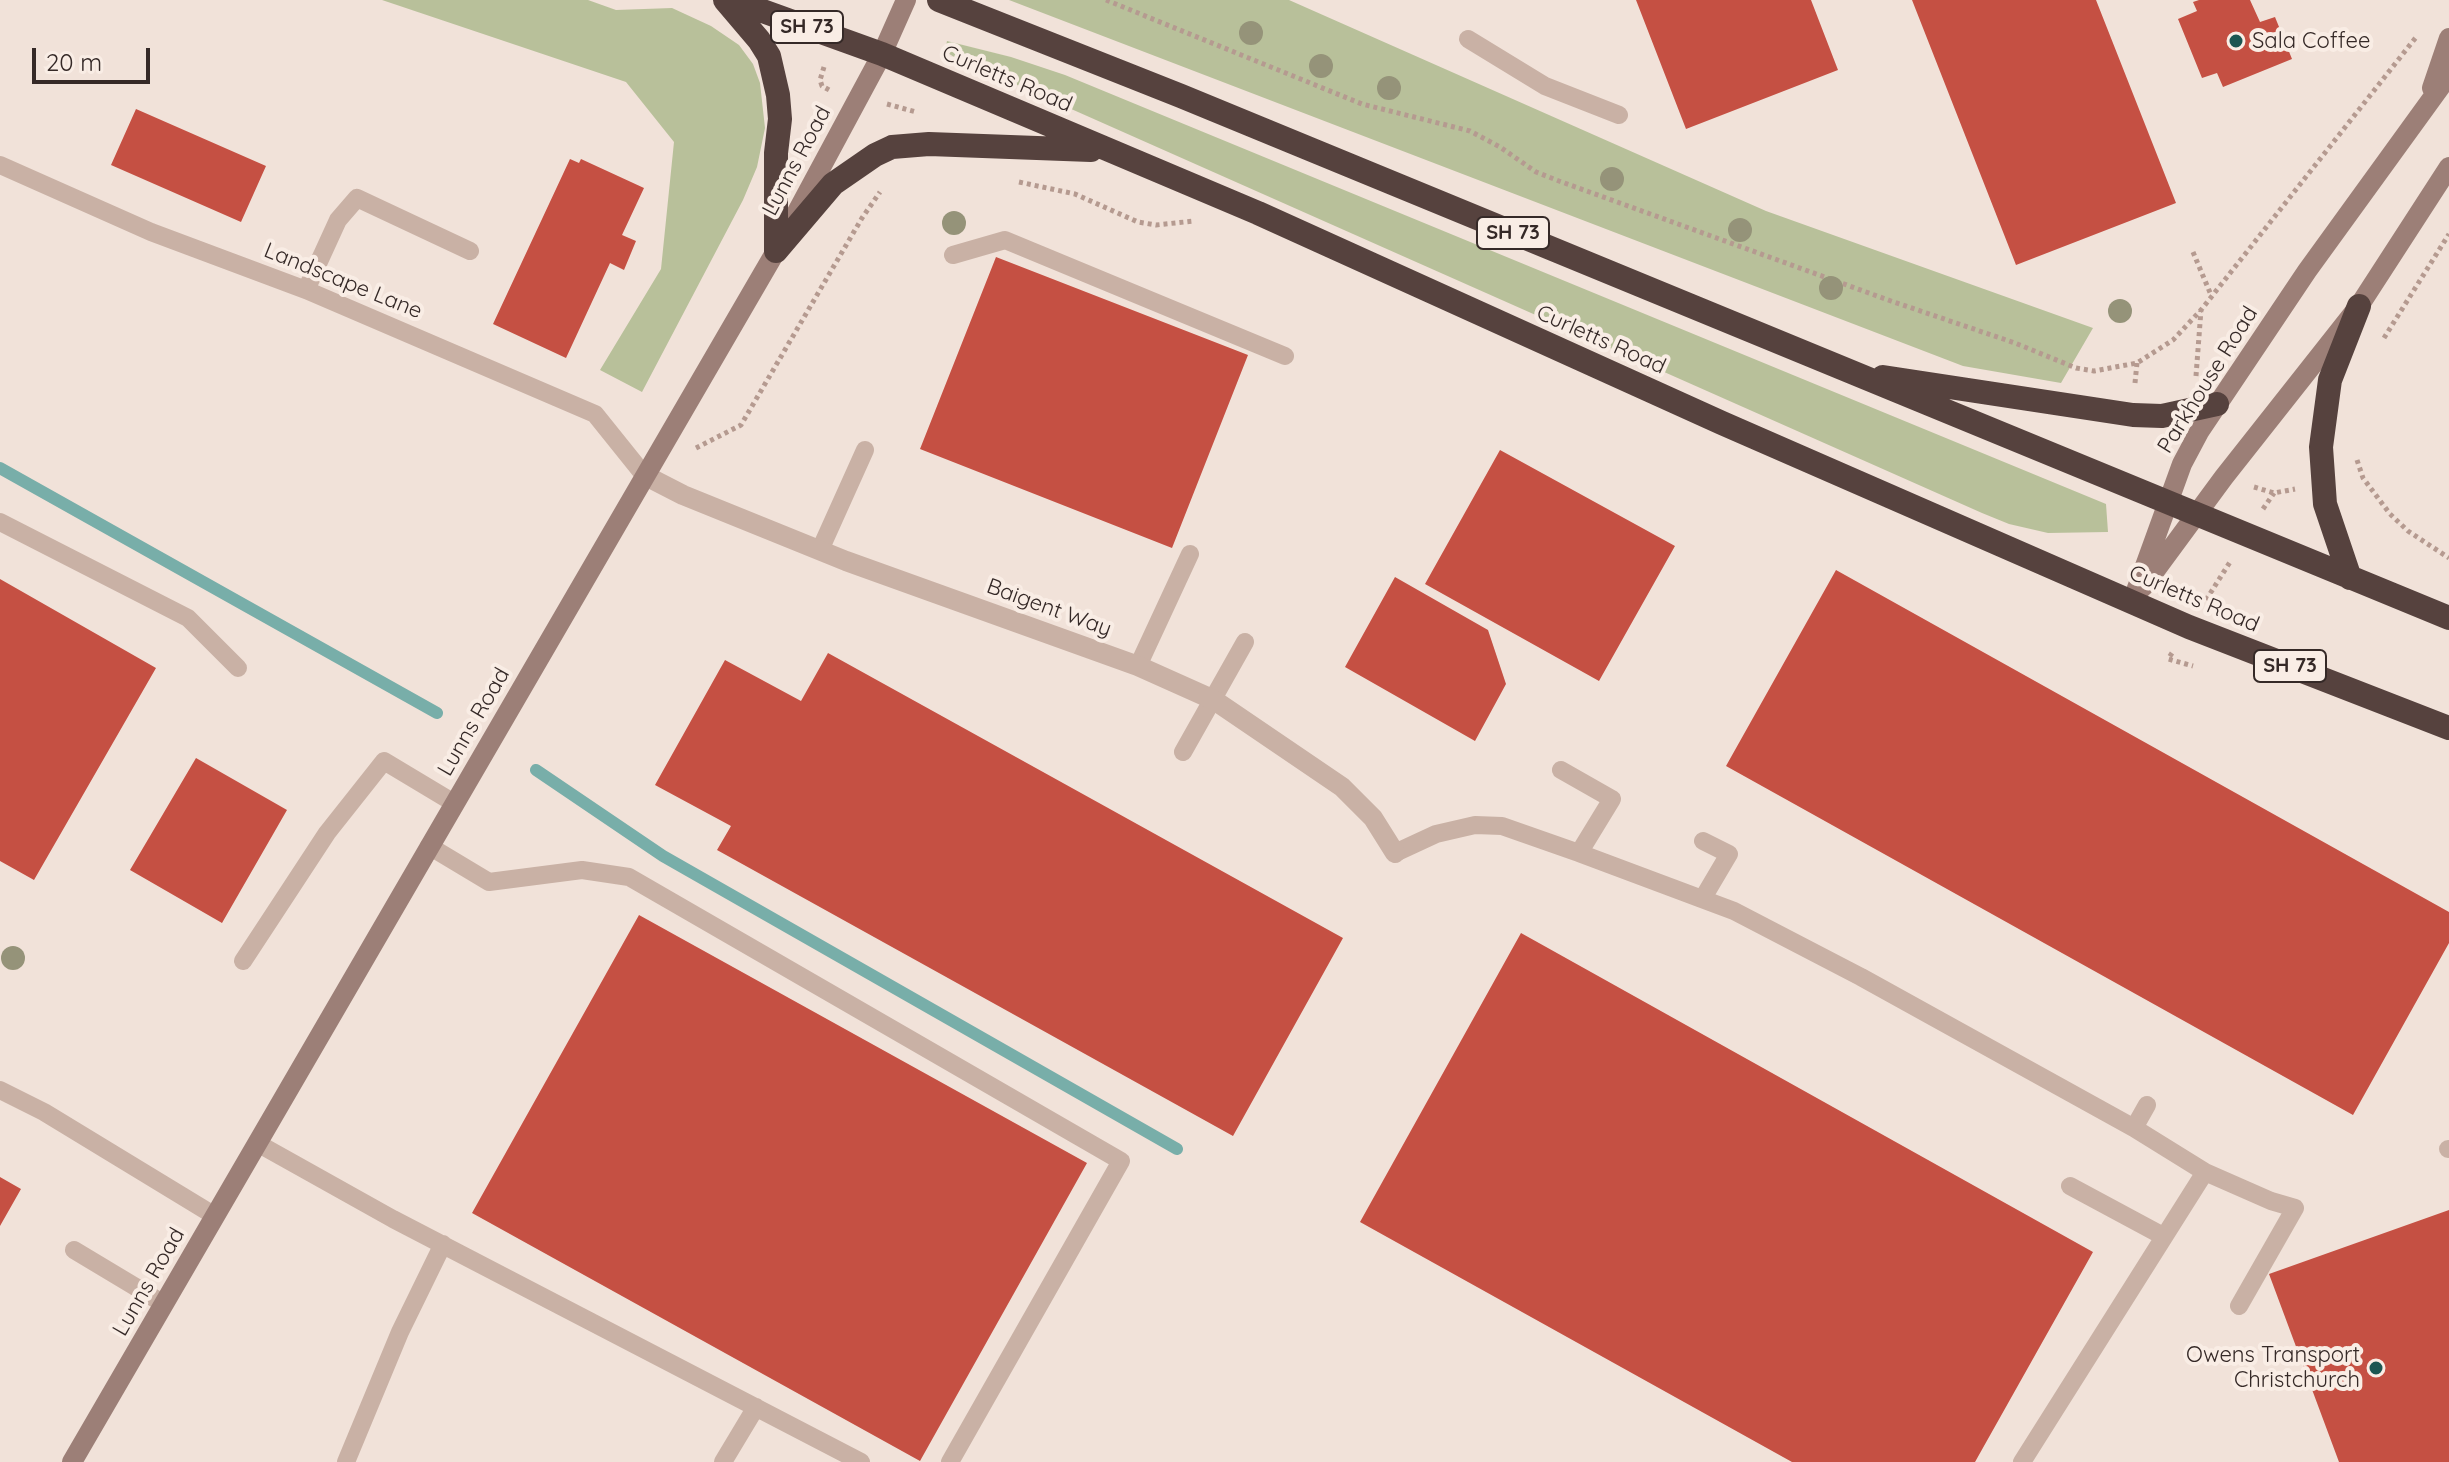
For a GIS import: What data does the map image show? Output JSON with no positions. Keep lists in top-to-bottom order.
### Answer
{
  "streets": {
    "highway": ["SH 73", "Curletts Road"],
    "street": ["Lunns Road", "Parkhouse Road", "Baigent Way"],
    "lane": ["Landscape Lane"]
  },
  "crossings": [
    ["SH 73", "Parkhouse Road"],
    ["Curletts Road", "Lunns Road"],
    ["Curletts Road", "Parkhouse Road"],
    ["Lunns Road", "Landscape Lane"],
    ["Lunns Road", "Baigent Way"],
    ["Landscape Lane", "Baigent Way"]
  ],
  "places": ["Sala Coffee", "Owens Transport Christchurch"],
  "scale_bar": "20 m"
}
